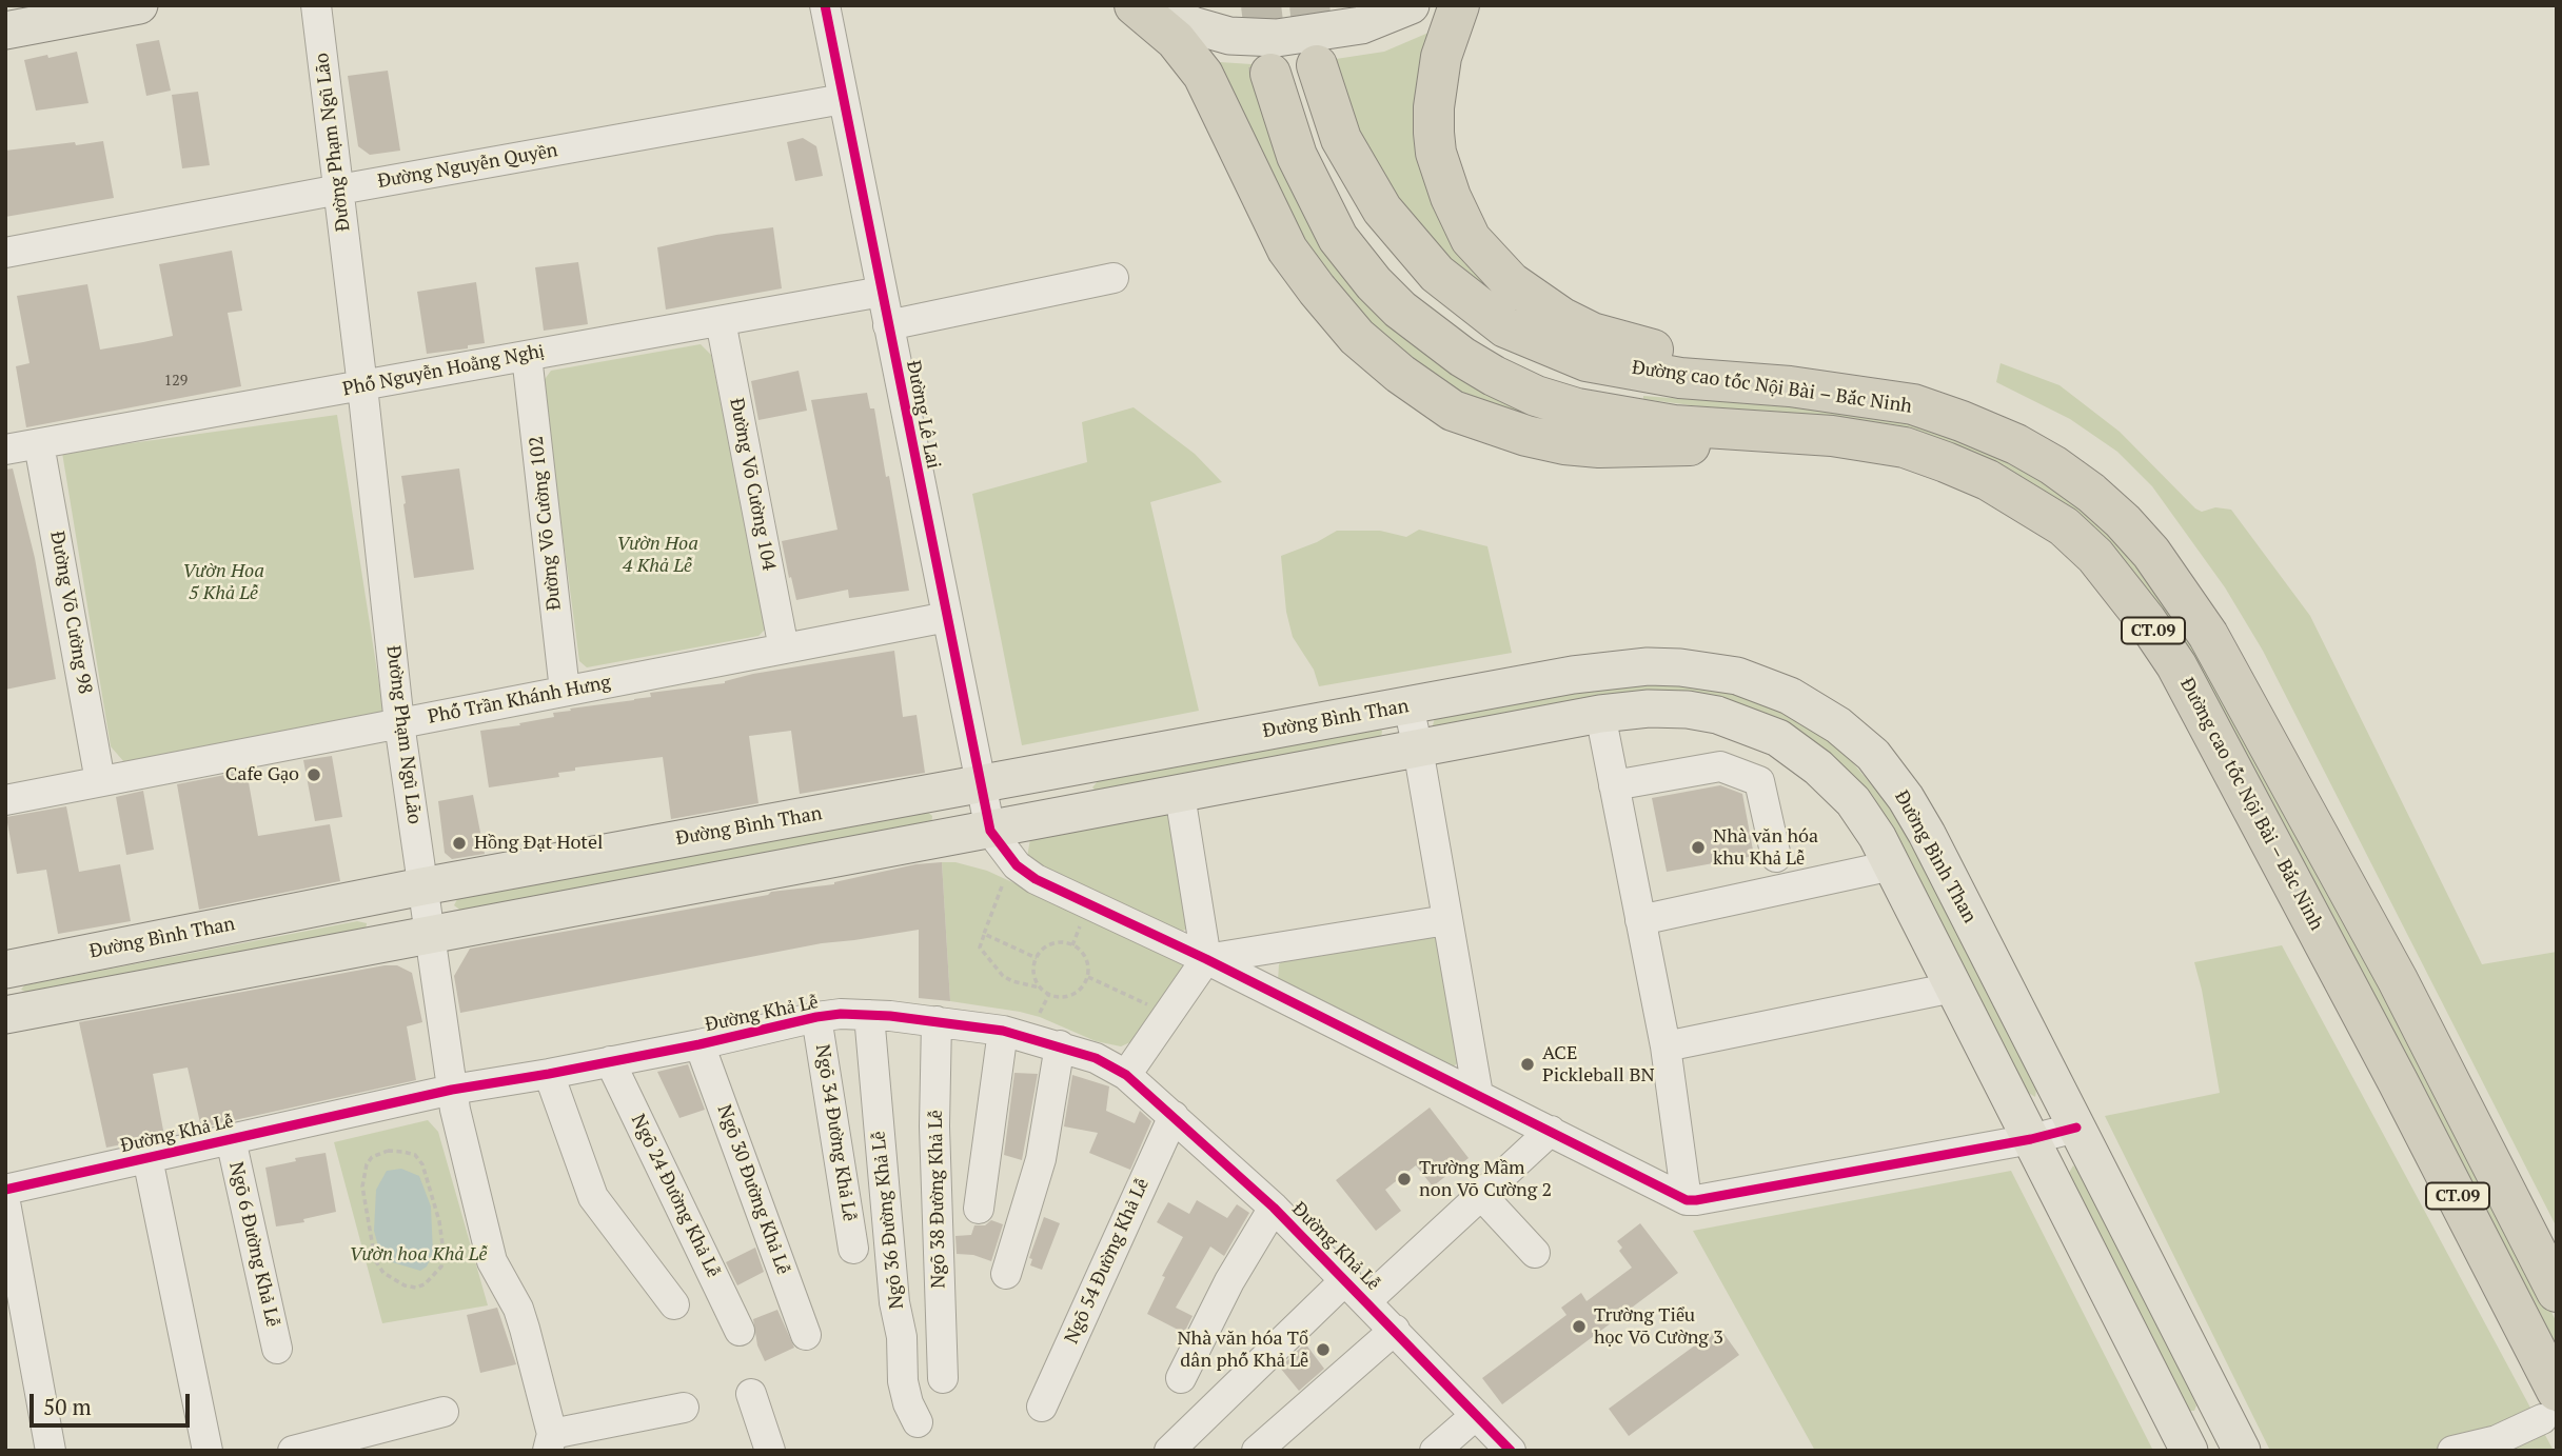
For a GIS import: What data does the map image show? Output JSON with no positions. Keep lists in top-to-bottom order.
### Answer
{
  "streets": {
    "highway": ["Đường cao tốc Nội Bài – Bắc Ninh", "CT.09"],
    "main road": ["Đường Bình Than"],
    "street": [
      "Đường Phạm Ngũ Lão",
      "Đường Nguyễn Quyền",
      "Phố Nguyễn Hoằng Nghị",
      "Đường Lê Lai",
      "Đường Võ Cường 104",
      "Đường Võ Cường 102",
      "Đường Võ Cường 98",
      "Phố Trần Khánh Hưng",
      "Đường Khả Lễ",
      "Ngõ 34 Đường Khả Lễ",
      "Ngõ 30 Đường Khả Lễ",
      "Ngõ 24 Đường Khả Lễ",
      "Ngõ 38 Đường Khả Lễ",
      "Ngõ 36 Đường Khả Lễ",
      "Ngõ 6 Đường Khả Lễ",
      "Ngõ 54 Đường Khả Lễ"
    ]
  },
  "crossings": [
    ["Đường Phạm Ngũ Lão", "Đường Nguyễn Quyền"],
    ["Đường Phạm Ngũ Lão", "Phố Nguyễn Hoằng Nghị"],
    ["Đường Phạm Ngũ Lão", "Phố Trần Khánh Hưng"],
    ["Đường Phạm Ngũ Lão", "Đường Bình Than"],
    ["Đường Phạm Ngũ Lão", "Đường Khả Lễ"],
    ["Đường Nguyễn Quyền", "Đường Lê Lai"],
    ["Phố Nguyễn Hoằng Nghị", "Đường Lê Lai"],
    ["Phố Nguyễn Hoằng Nghị", "Đường Võ Cường 104"],
    ["Phố Nguyễn Hoằng Nghị", "Đường Võ Cường 102"],
    ["Phố Nguyễn Hoằng Nghị", "Đường Võ Cường 98"],
    ["Đường Lê Lai", "Phố Trần Khánh Hưng"],
    ["Đường Lê Lai", "Đường Bình Than"],
    ["Đường Võ Cường 104", "Phố Trần Khánh Hưng"],
    ["Đường Võ Cường 102", "Phố Trần Khánh Hưng"],
    ["Đường Võ Cường 98", "Phố Trần Khánh Hưng"],
    ["Đường Khả Lễ", "Ngõ 34 Đường Khả Lễ"],
    ["Đường Khả Lễ", "Ngõ 30 Đường Khả Lễ"],
    ["Đường Khả Lễ", "Ngõ 24 Đường Khả Lễ"],
    ["Đường Khả Lễ", "Ngõ 38 Đường Khả Lễ"],
    ["Đường Khả Lễ", "Ngõ 36 Đường Khả Lễ"],
    ["Đường Khả Lễ", "Ngõ 6 Đường Khả Lễ"],
    ["Đường Khả Lễ", "Ngõ 54 Đường Khả Lễ"]
  ],
  "parks": ["Vườn Hoa 4 Khả Lễ", "Vườn Hoa 5 Khả Lễ", "Vườn hoa Khả Lễ"],
  "places": [
    "Cafe Gạo",
    "Hồng Đạt Hotel",
    "Nhà văn hóa khu Khả Lễ",
    "ACE Pickleball BN",
    "Trường Mầm non Võ Cường 2",
    "Trường Tiểu học Võ Cường 3",
    "Nhà văn hóa Tổ dân phố Khả Lễ"
  ],
  "house_numbers": ["129"],
  "scale_bar": "50 m"
}
